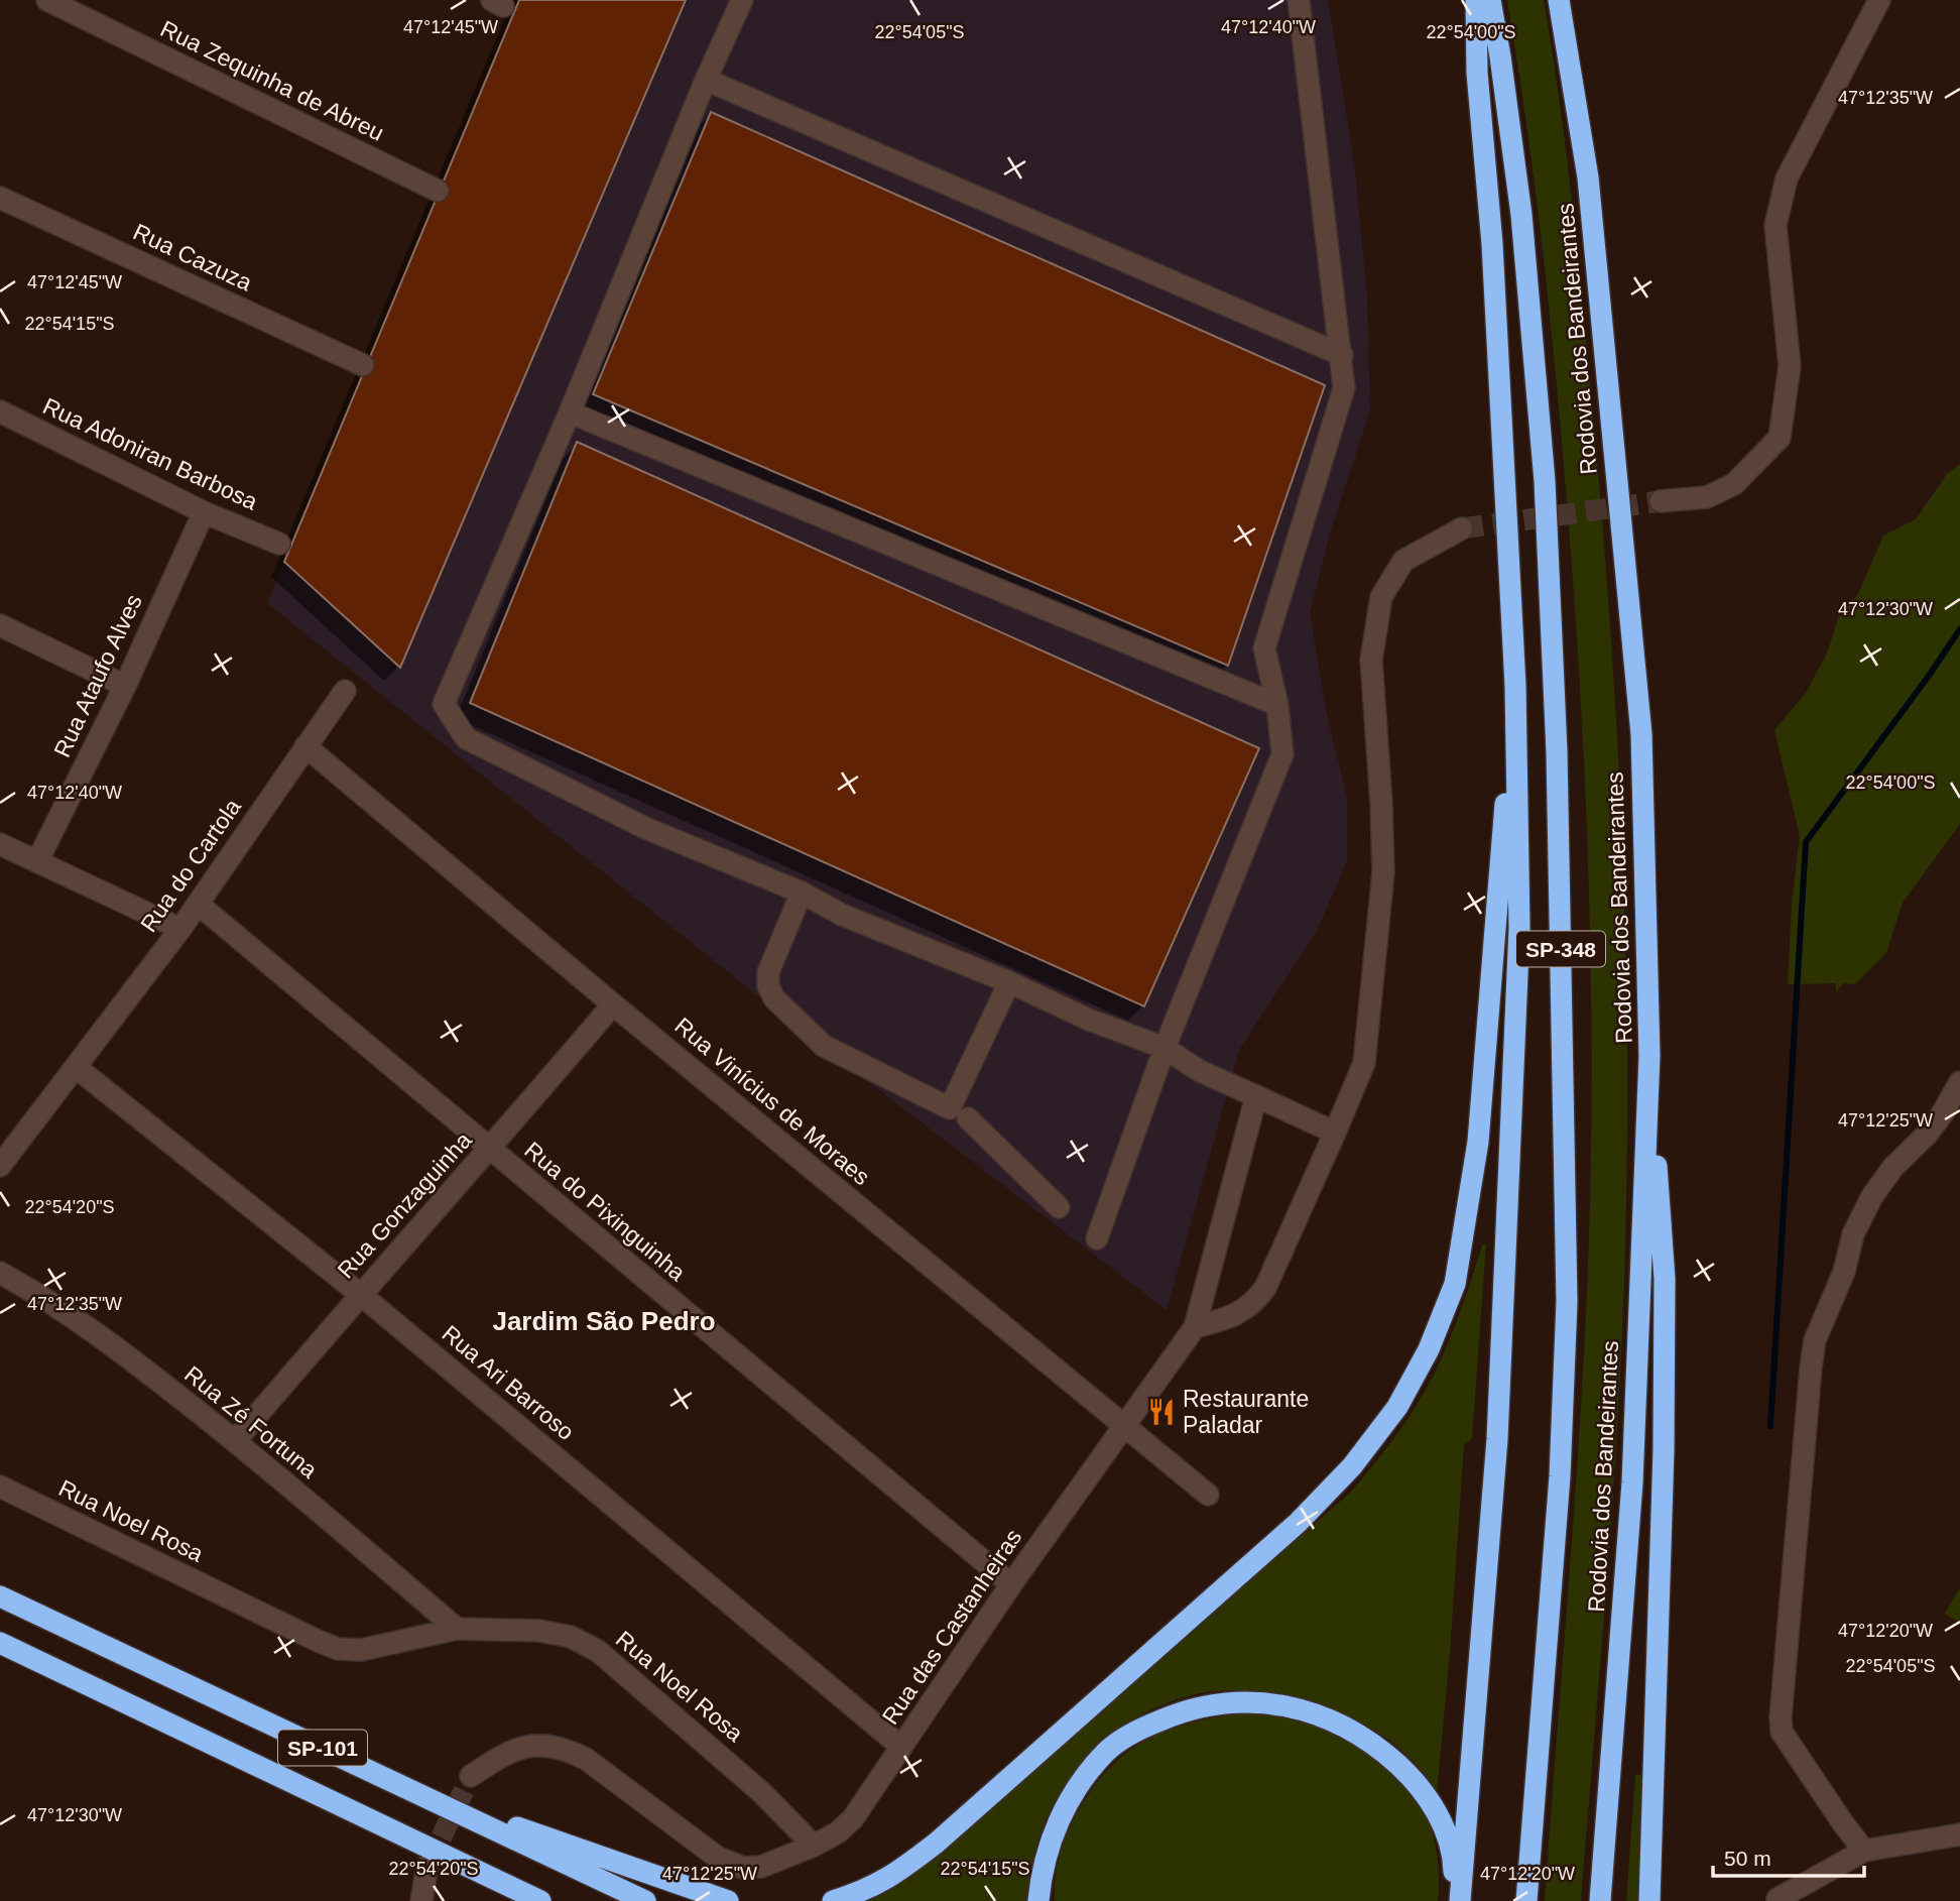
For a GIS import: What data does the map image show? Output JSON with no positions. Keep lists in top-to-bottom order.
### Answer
{
  "streets": {
    "highway": ["Rodovia dos Bandeirantes", "SP-348", "SP-101"],
    "street": [
      "Rua Zequinha de Abreu",
      "Rua Cazuza",
      "Rua Adoniran Barbosa",
      "Rua Ataufo Alves",
      "Rua do Cartola",
      "Rua Vinícius de Moraes",
      "Rua Gonzaguinha",
      "Rua do Pixinguinha",
      "Rua Ari Barroso",
      "Rua Zé Fortuna",
      "Rua Noel Rosa",
      "Rua das Castanheiras"
    ]
  },
  "crossings": [
    ["Rua Adoniran Barbosa", "Rua Ataufo Alves"],
    ["Rua do Cartola", "Rua Vinícius de Moraes"],
    ["Rua do Cartola", "Rua do Pixinguinha"],
    ["Rua do Cartola", "Rua Ari Barroso"],
    ["Rua Vinícius de Moraes", "Rua Gonzaguinha"],
    ["Rua Vinícius de Moraes", "Rua das Castanheiras"],
    ["Rua Gonzaguinha", "Rua do Pixinguinha"],
    ["Rua Gonzaguinha", "Rua Ari Barroso"],
    ["Rua Gonzaguinha", "Rua Zé Fortuna"],
    ["Rua do Pixinguinha", "Rua das Castanheiras"],
    ["Rua Ari Barroso", "Rua das Castanheiras"],
    ["Rua Zé Fortuna", "Rua Noel Rosa"],
    ["Rua Noel Rosa", "Rua das Castanheiras"]
  ],
  "districts": ["Jardim São Pedro"],
  "places": {
    "restaurant": ["Restaurante Paladar"]
  },
  "scale_bar": "50 m",
  "coordinates": [
    "47°12'45\"W",
    "47°12'40\"W",
    "22°54'05\"S",
    "22°54'00\"S",
    "47°12'35\"W",
    "22°54'15\"S",
    "47°12'30\"W",
    "47°12'25\"W",
    "22°54'20\"S",
    "47°12'20\"W"
  ]
}
